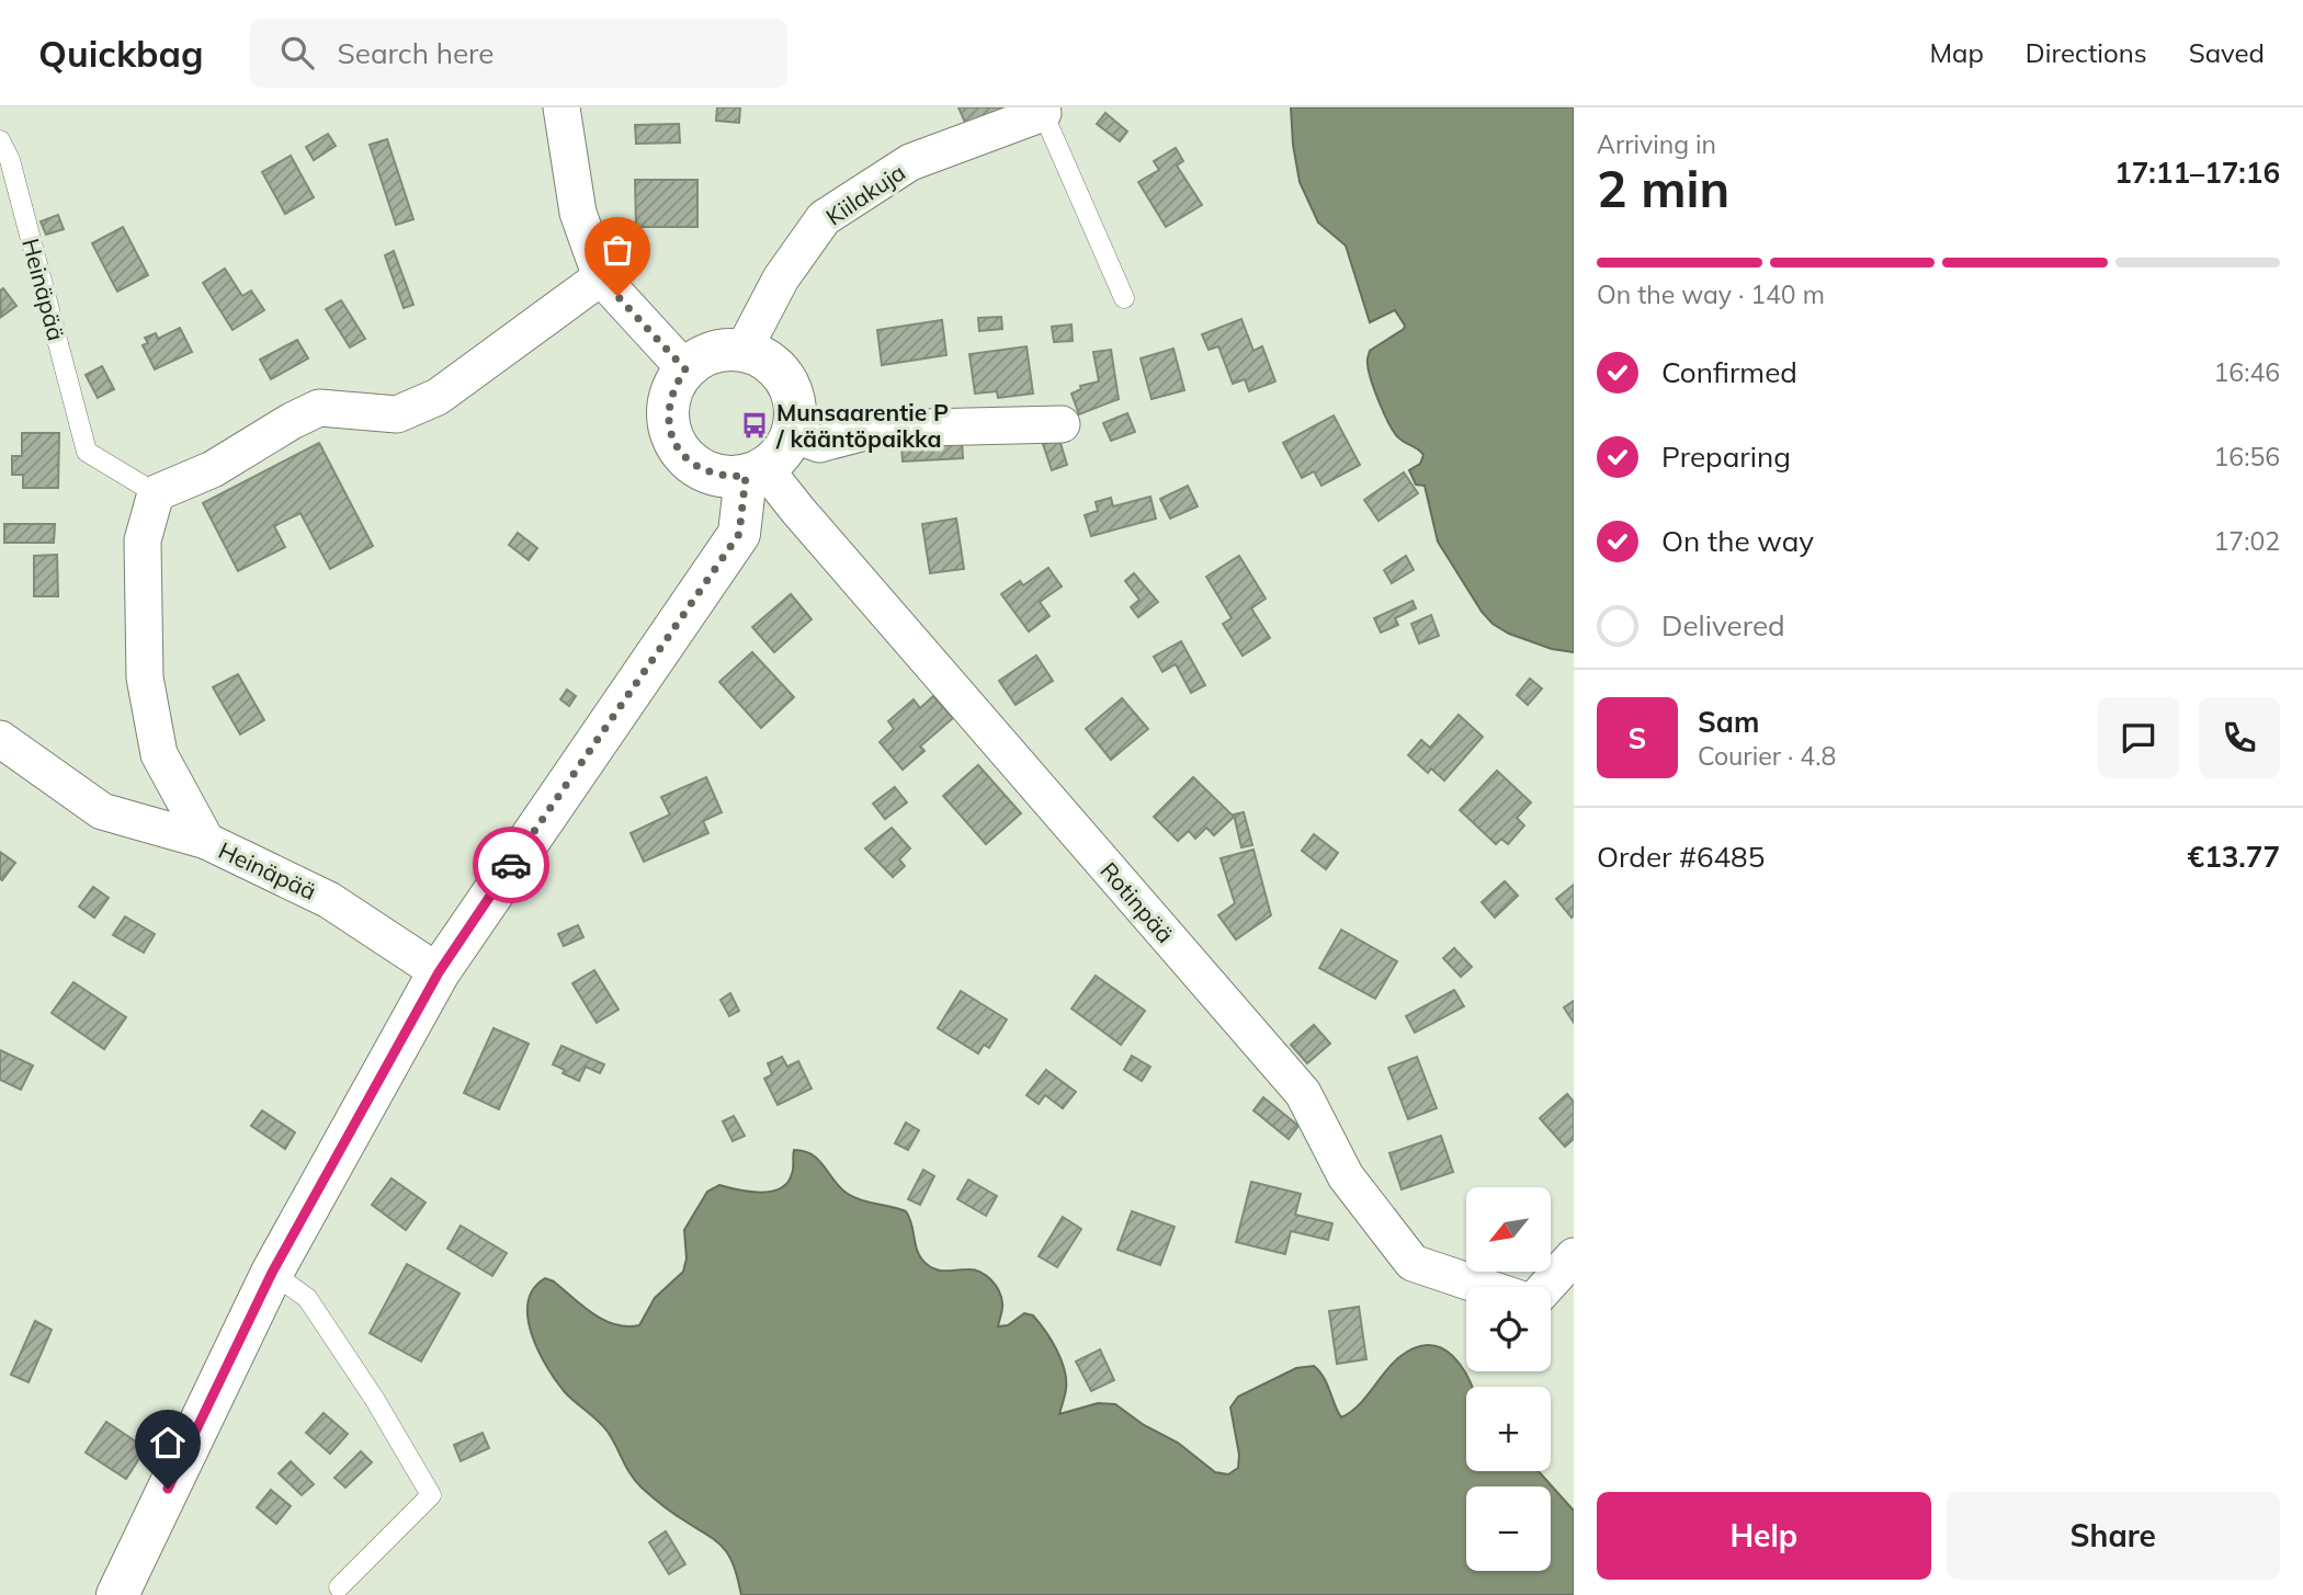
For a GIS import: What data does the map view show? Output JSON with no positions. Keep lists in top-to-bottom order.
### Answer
{
  "streets": {
    "street": ["Kiilakuja", "Heinäpää", "Rotinpää"]
  },
  "crossings": [
    ["Kiilakuja", "Rotinpää"]
  ],
  "places": {
    "bus stop": ["Munsaarentie P / kääntöpaikka"]
  },
  "north": "bottom left",
  "page": {
    "header": "Quickbag",
    "search": "Search here",
    "nav": ["Map", "Directions", "Saved"],
    "heading": ["2 min", "Arriving in", "17:11–17:16"],
    "panel": [
      "Sam",
      "Courier · 4.8",
      "Order #6485",
      "€13.77"
    ],
    "bar": "On the way · 140 m",
    "list": [
      ["Confirmed", "16:46"],
      ["Preparing", "16:56"],
      ["On the way", "17:02"],
      "Delivered"
    ],
    "round": "S",
    "map_buttons": ["+", "−"],
    "buttons": ["Help", "Share"]
  }
}
